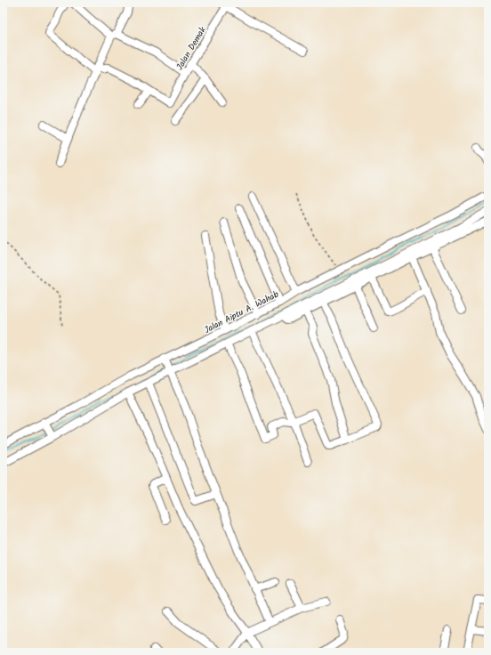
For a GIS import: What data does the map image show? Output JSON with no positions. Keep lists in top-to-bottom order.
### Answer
{
  "streets": {
    "street": ["Jalan Demak", "Jalan Aiptu A. Wahab"]
  }
}
